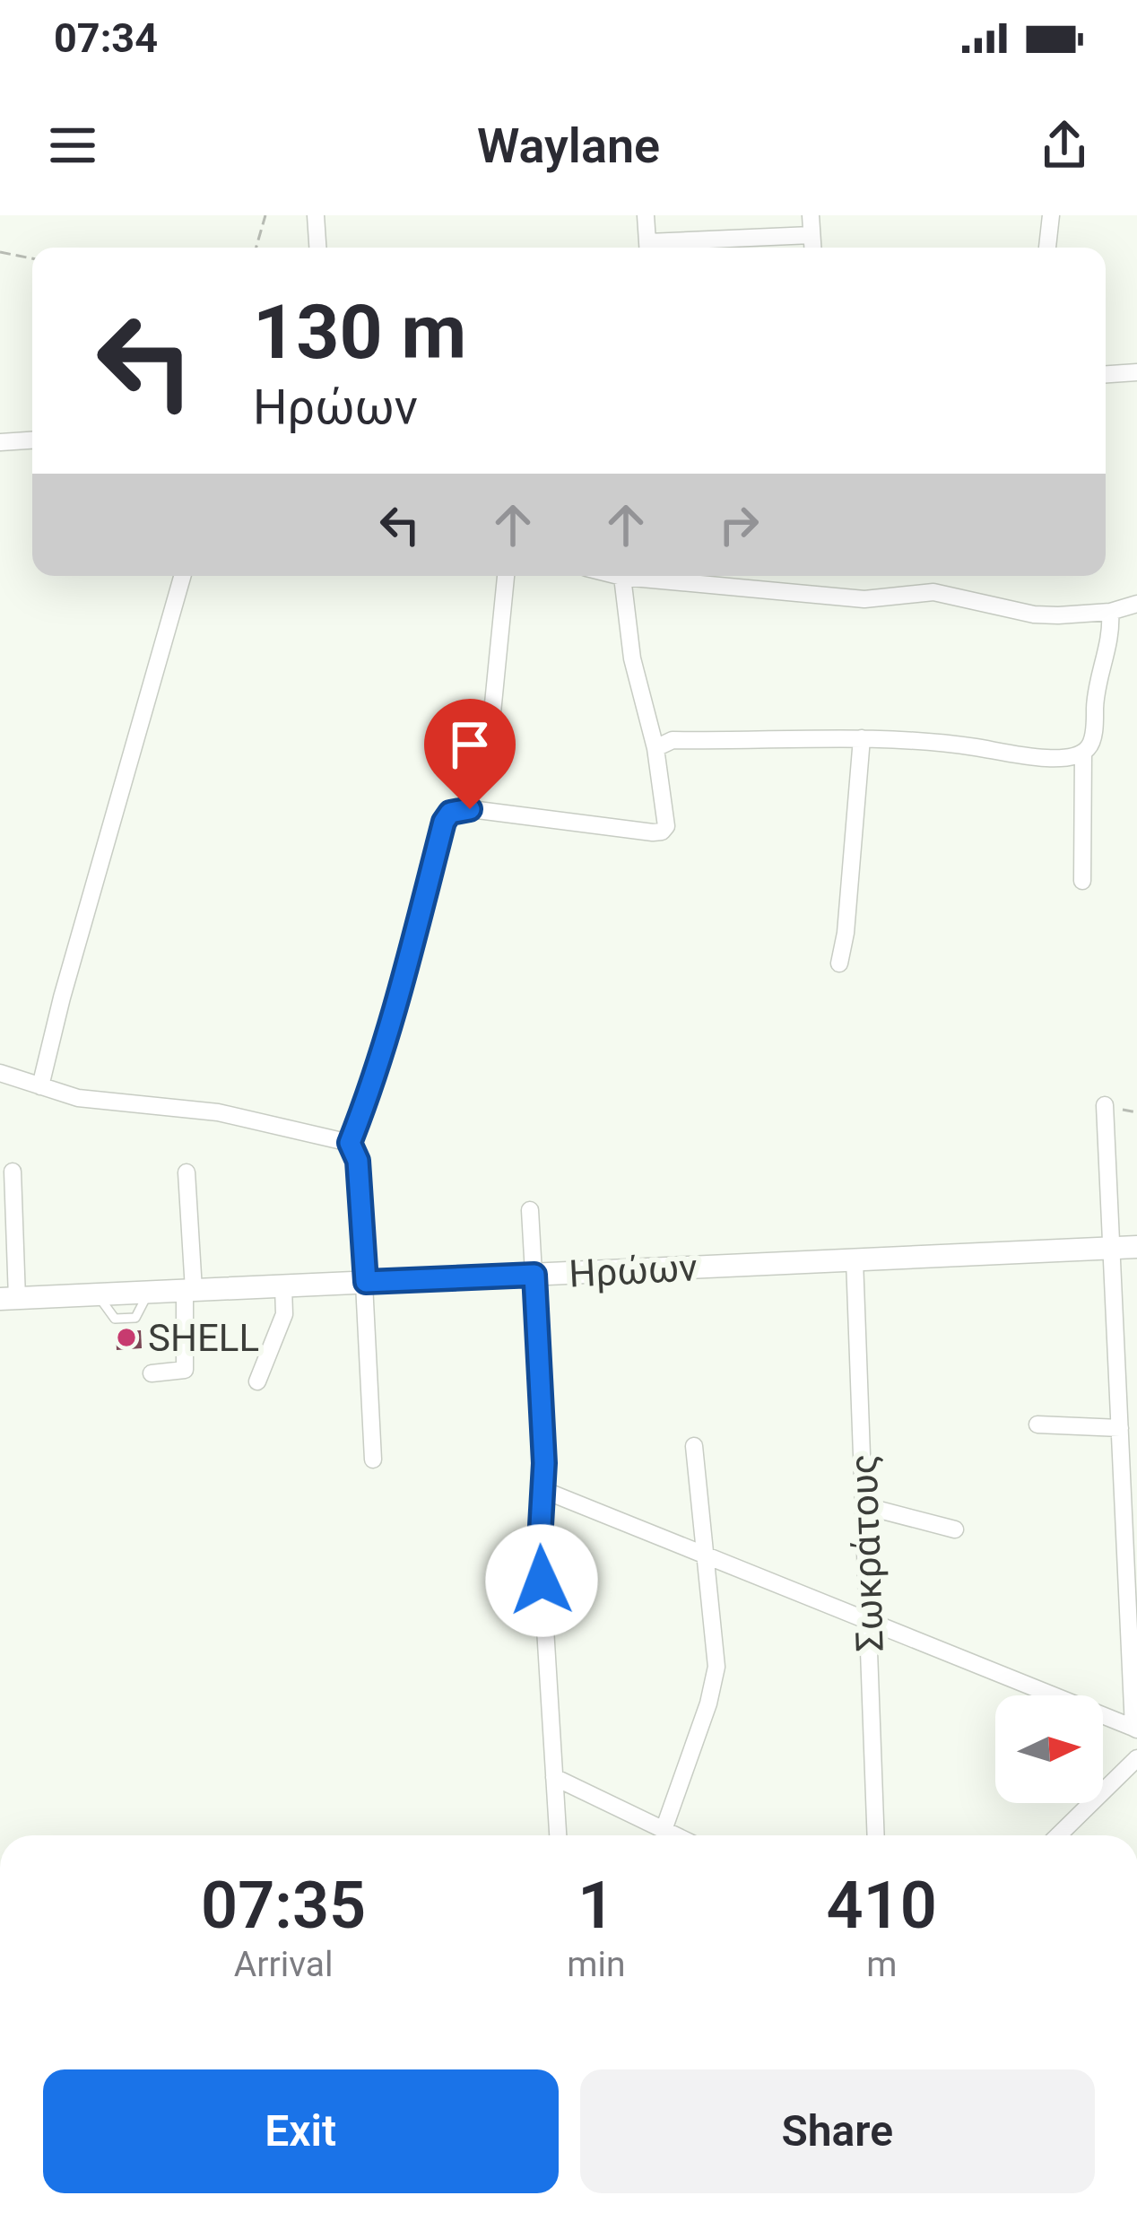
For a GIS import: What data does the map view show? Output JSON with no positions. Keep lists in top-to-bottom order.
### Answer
{
  "streets": {
    "street": ["Ηρώων", "Σωκράτους"]
  },
  "crossings": [
    ["Ηρώων", "Σωκράτους"]
  ],
  "places": ["SHELL"],
  "north": "right",
  "page": {
    "status": "07:34",
    "header": "Waylane",
    "turn": ["130 m", "Ηρώων"],
    "eta": [
      "07:35",
      "Arrival",
      "1",
      "min",
      "410",
      "m"
    ],
    "buttons": ["Exit", "Share"]
  }
}
